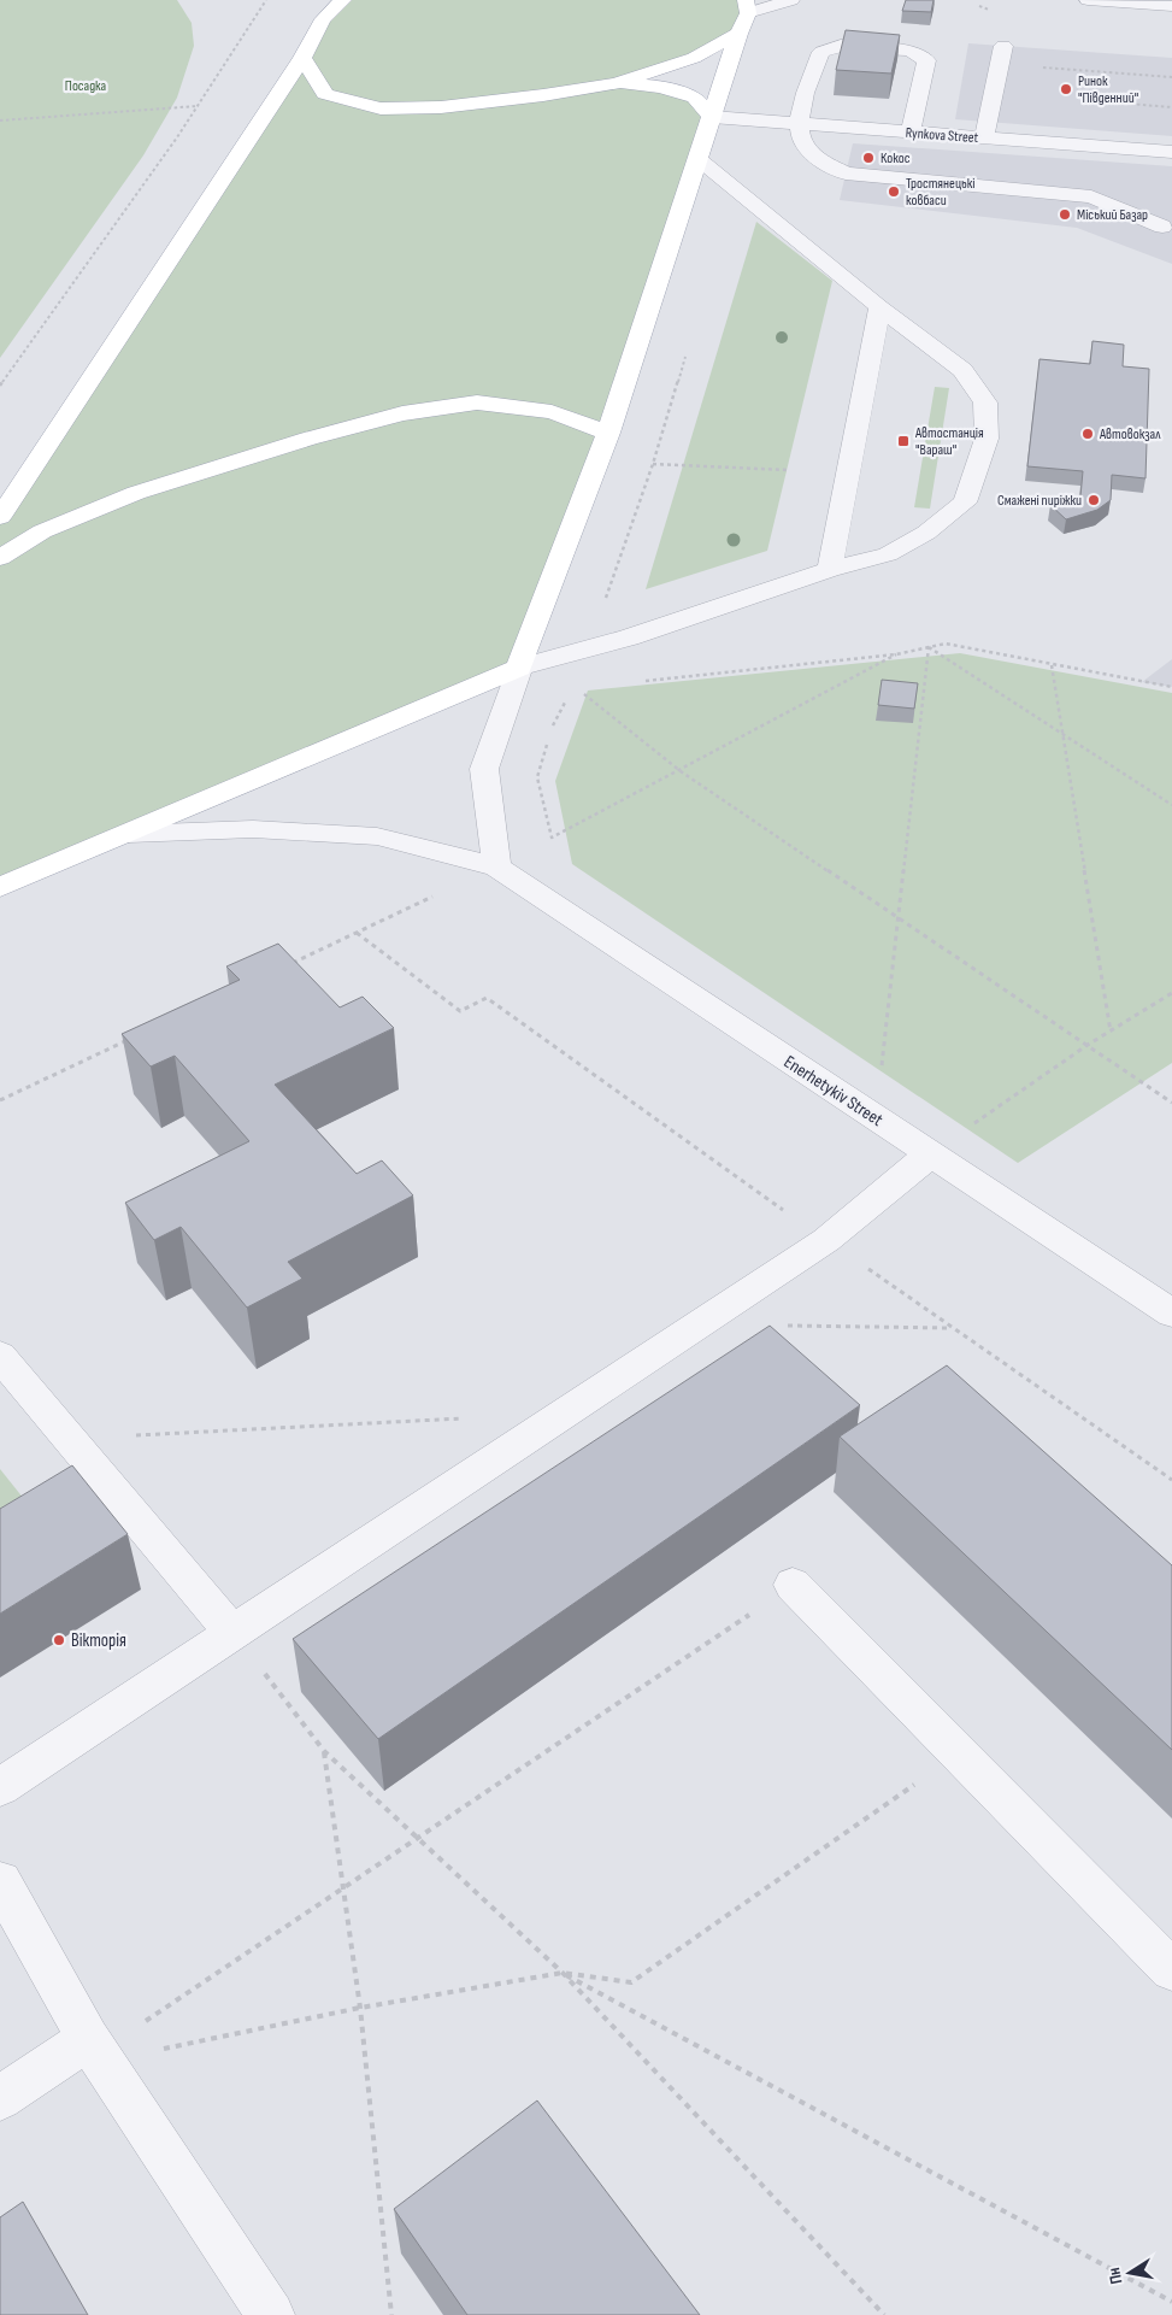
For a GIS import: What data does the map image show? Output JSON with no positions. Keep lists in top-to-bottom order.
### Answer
{
  "streets": {
    "street": ["Rynkova Street", "Enerhetykiv Street"]
  },
  "parks": ["Посадка"],
  "places": {
    "other": [
      "Ринок \"Південний\"",
      "Кокос",
      "Тростянецькі ковбаси",
      "Міський Базар",
      "Автовокзал",
      "Смажені пиріжки",
      "Вікторія"
    ],
    "transit": ["Автостанція \"Вараш\""]
  },
  "north": "left"
}
